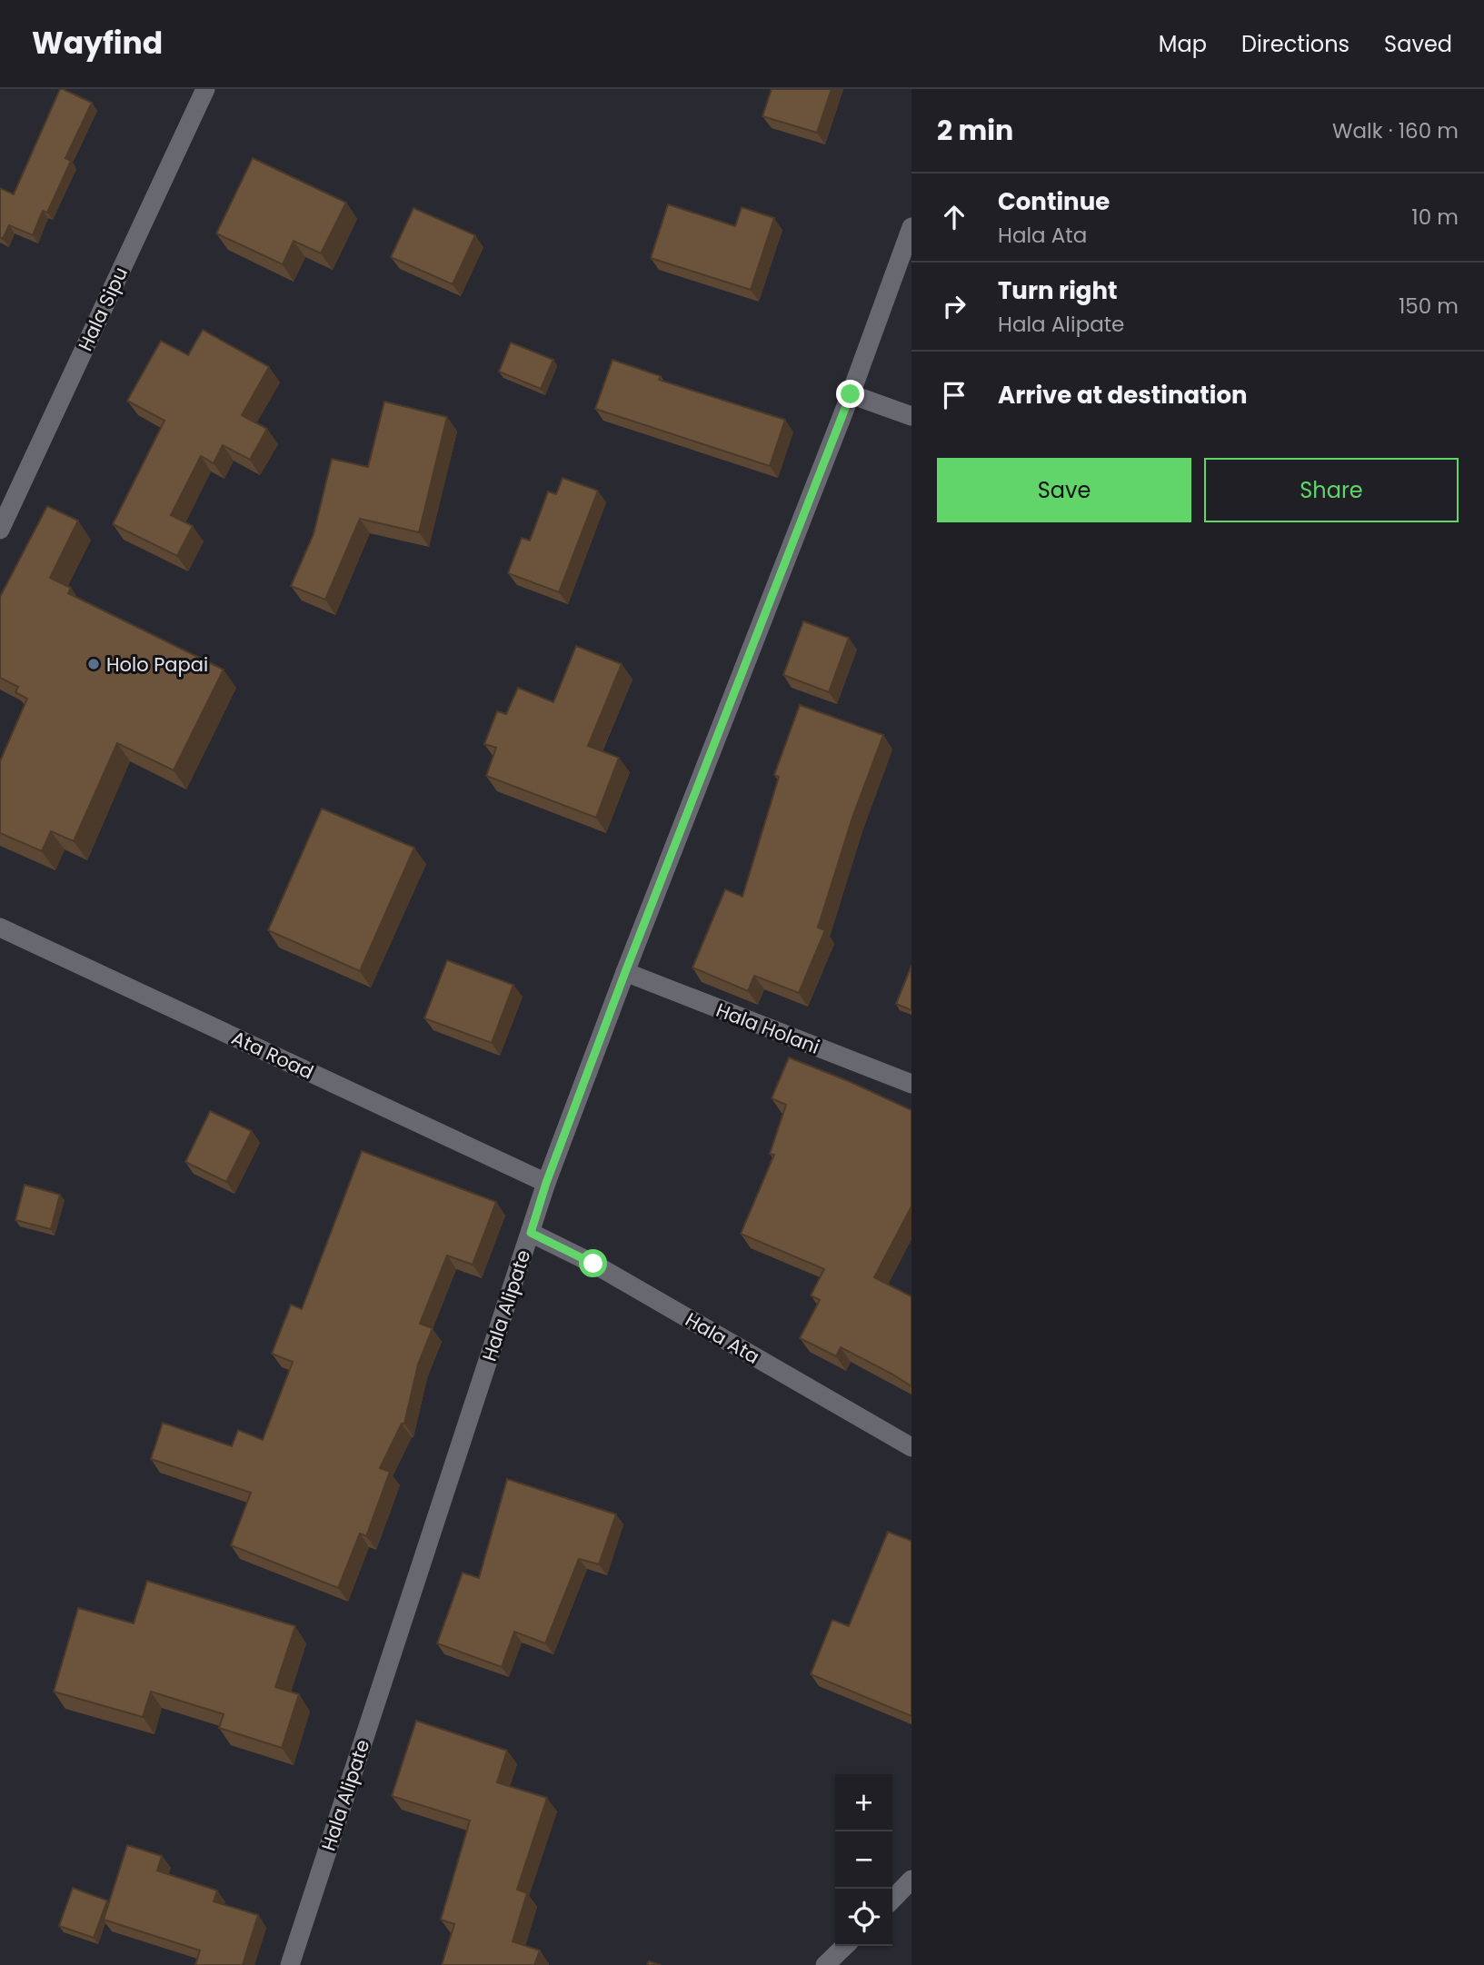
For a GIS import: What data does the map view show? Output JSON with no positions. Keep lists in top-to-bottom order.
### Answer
{
  "streets": {
    "street": [
      "Hala Sipu",
      "Hala Holani",
      "Ata Road",
      "Hala Alipate",
      "Hala Ata"
    ]
  },
  "crossings": [
    ["Hala Holani", "Hala Alipate"],
    ["Ata Road", "Hala Alipate"],
    ["Hala Alipate", "Hala Ata"]
  ],
  "places": ["Holo Papai"],
  "page": {
    "header": "Wayfind",
    "nav": ["Map", "Directions", "Saved"],
    "heading": ["2 min", "Walk · 160 m"],
    "list": [
      ["Continue", "Hala Ata", "10 m"],
      ["Turn right", "Hala Alipate", "150 m"],
      "Arrive at destination"
    ],
    "buttons": ["Save", "Share"],
    "map_buttons": ["+", "−"]
  }
}
